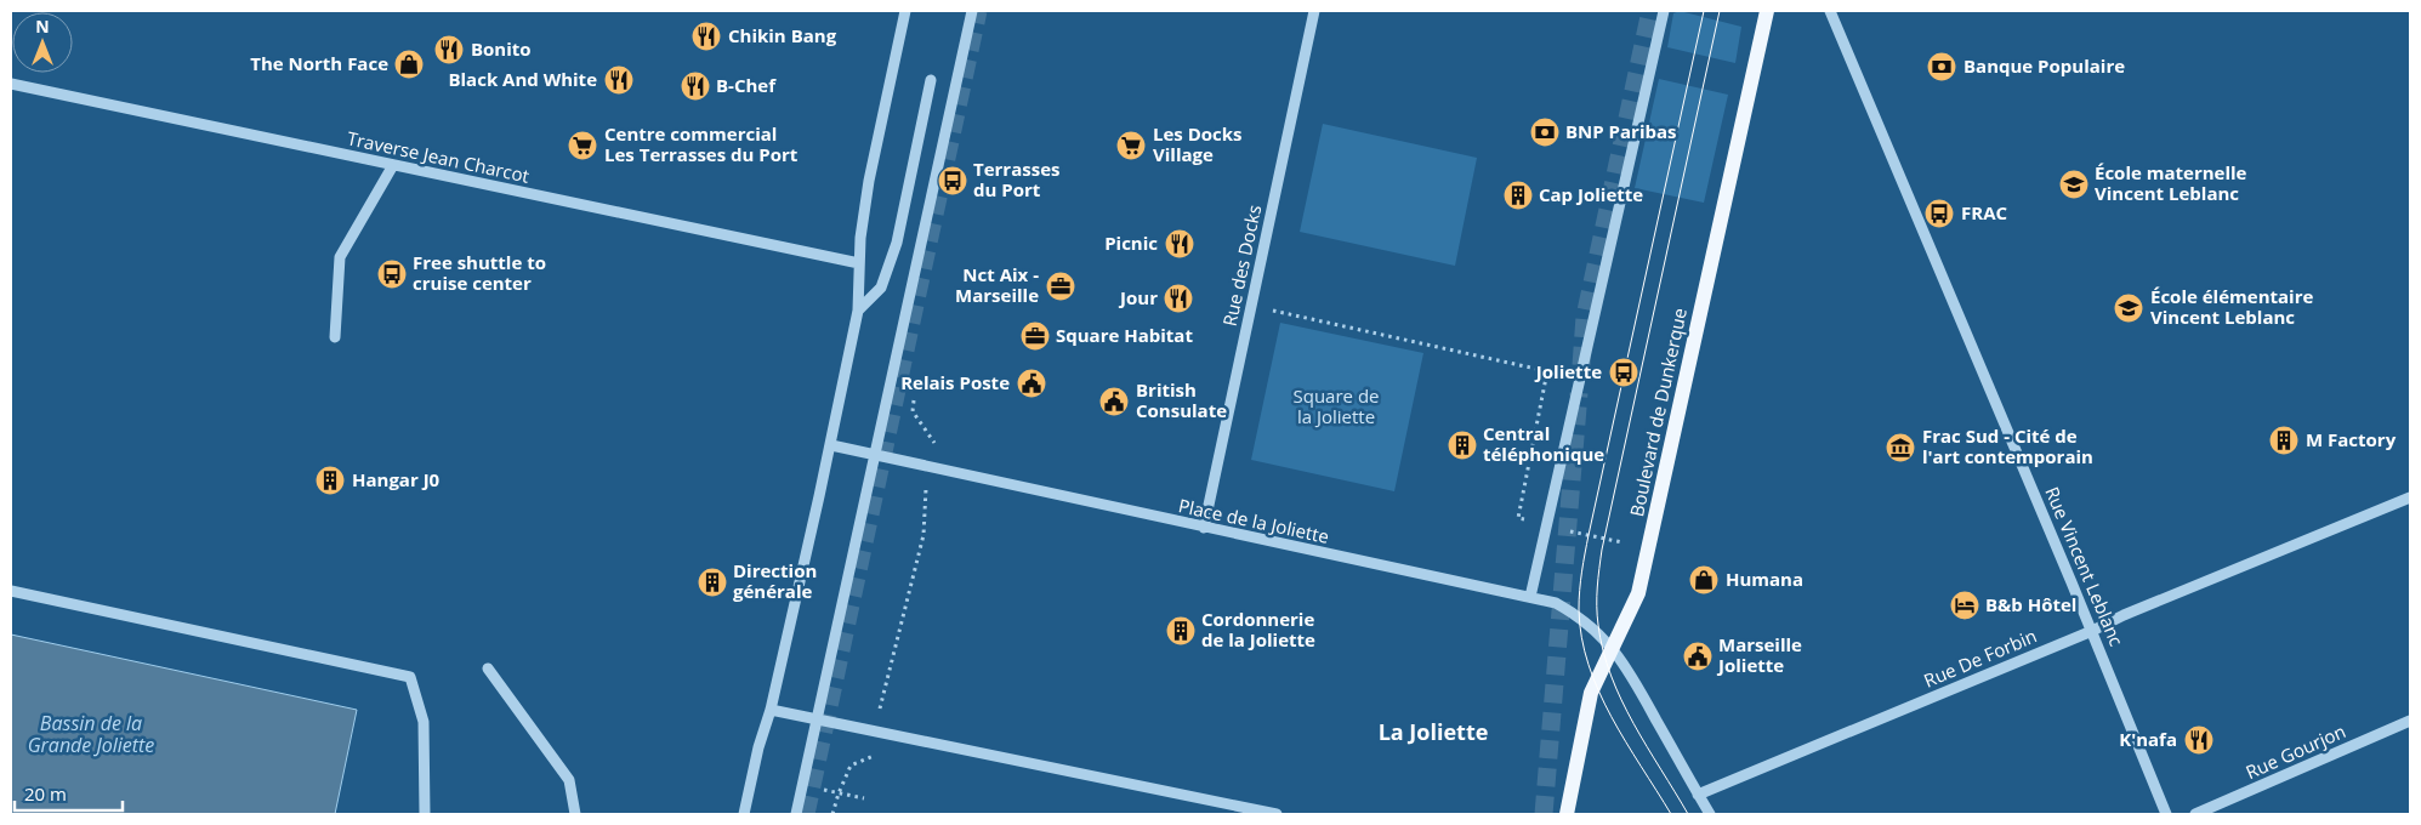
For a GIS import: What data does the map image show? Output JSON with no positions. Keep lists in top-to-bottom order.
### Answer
{
  "streets": {
    "main road": ["Boulevard de Dunkerque"],
    "street": [
      "Traverse Jean Charcot",
      "Rue des Docks",
      "Place de la Joliette",
      "Rue Vincent Leblanc",
      "Rue De Forbin",
      "Rue Gourjon"
    ]
  },
  "crossings": [
    ["Rue des Docks", "Place de la Joliette"],
    ["Boulevard de Dunkerque", "Place de la Joliette"],
    ["Place de la Joliette", "Rue De Forbin"],
    ["Rue Vincent Leblanc", "Rue De Forbin"]
  ],
  "districts": ["La Joliette"],
  "water": ["Bassin de la Grande Joliette"],
  "parks": ["Square de la Joliette"],
  "places": {
    "restaurant": [
      "Chikin Bang",
      "Bonito",
      "Black And White",
      "B-Chef",
      "Picnic",
      "Jour",
      "K'nafa"
    ],
    "shop": ["The North Face", "Humana"],
    "bank": ["Banque Populaire", "BNP Paribas"],
    "supermarket": ["Centre commercial Les Terrasses du Port", "Les Docks Village"],
    "bus stop": [
      "Terrasses du Port",
      "FRAC",
      "Free shuttle to cruise center",
      "Joliette"
    ],
    "school or university": ["École maternelle Vincent Leblanc", "École élémentaire Vincent Leblanc"],
    "building": [
      "Cap Joliette",
      "M Factory",
      "Central téléphonique",
      "Hangar J0",
      "Direction générale",
      "Cordonnerie de la Joliette"
    ],
    "office": ["Nct Aix - Marseille", "Square Habitat"],
    "public building": ["Relais Poste", "British Consulate", "Marseille Joliette"],
    "museum": ["Frac Sud - Cité de l'art contemporain"],
    "hotel": ["B&b Hôtel"]
  },
  "scale_bar": "20 m",
  "north": "top"
}
